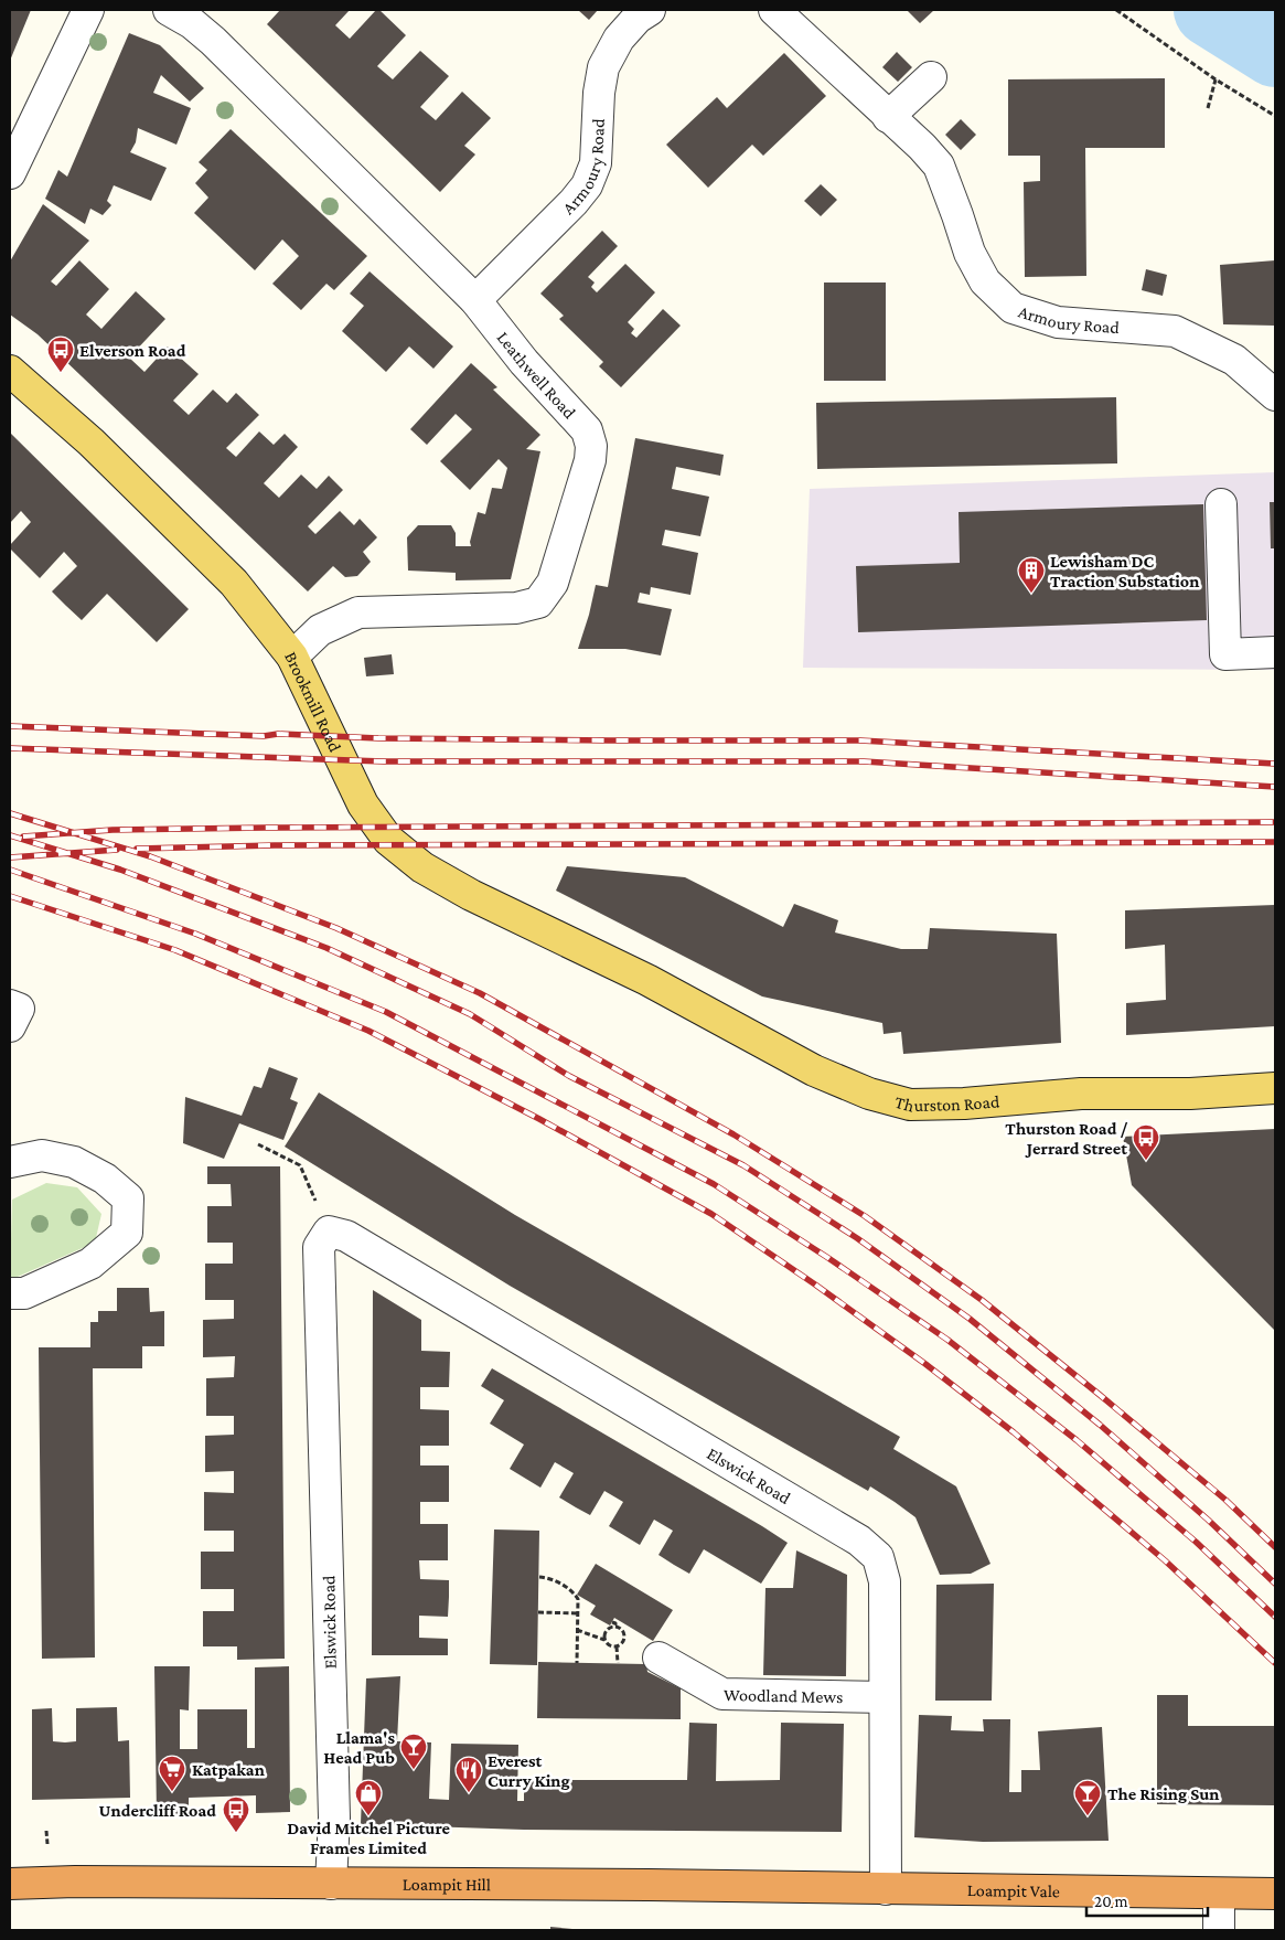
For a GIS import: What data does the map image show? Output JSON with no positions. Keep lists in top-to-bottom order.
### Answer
{
  "streets": {
    "highway": ["Loampit Hill", "Loampit Vale"],
    "main road": ["Brookmill Road", "Thurston Road"],
    "street": [
      "Armoury Road",
      "Leathwell Road",
      "Elswick Road",
      "Woodland Mews"
    ]
  },
  "crossings": [
    ["Armoury Road", "Leathwell Road"],
    ["Leathwell Road", "Brookmill Road"],
    ["Brookmill Road", "Thurston Road"],
    ["Elswick Road", "Woodland Mews"],
    ["Elswick Road", "Loampit Hill"],
    ["Elswick Road", "Loampit Vale"],
    ["Loampit Hill", "Loampit Vale"]
  ],
  "places": {
    "bus stop": ["Elverson Road", "Thurston Road / Jerrard Street", "Undercliff Road"],
    "building": ["Lewisham DC Traction Substation"],
    "bar": ["Llama's Head Pub", "The Rising Sun"],
    "supermarket": ["Katpakan"],
    "restaurant": ["Everest Curry King"],
    "shop": ["David Mitchel Picture Frames Limited"]
  },
  "scale_bar": "20 m"
}
